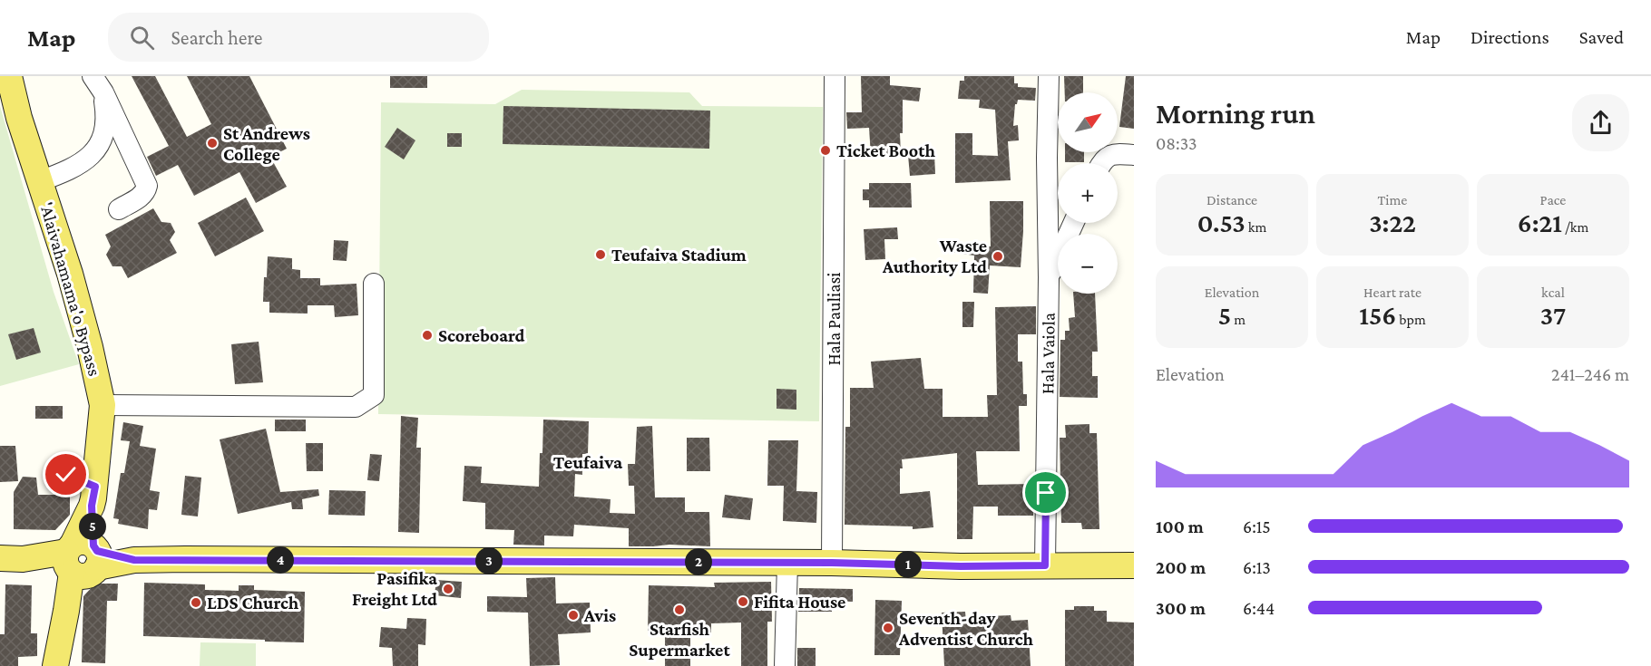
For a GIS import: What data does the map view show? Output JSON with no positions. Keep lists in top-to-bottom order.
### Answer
{
  "streets": {
    "main road": ["'Alaivahamama'o Bypass"],
    "street": ["Hala Pauliasi", "Hala Vaiola"]
  },
  "districts": ["Teufaiva"],
  "places": [
    "St Andrews College",
    "Ticket Booth",
    "Teufaiva Stadium",
    "Waste Authority Ltd",
    "Scoreboard",
    "Pasifika Freight Ltd",
    "Fifita House",
    "LDS Church",
    "Starfish Supermarket",
    "Avis",
    "Seventh-day Adventist Church"
  ],
  "north": "top right",
  "page": {
    "header": "Map",
    "search": "Search here",
    "nav": ["Map", "Directions", "Saved"],
    "heading": ["Morning run", "08:33"],
    "map_buttons": ["+", "−"],
    "stats": [
      ["Distance", "0.53 km"],
      ["Time", "3:22"],
      ["Pace", "6:21 /km"],
      ["Elevation", "5 m"],
      ["Heart rate", "156 bpm"],
      ["kcal", "37"]
    ],
    "chart": ["Elevation", "241–246 m"],
    "list": [
      {
        "name": "100 m",
        "note": "6:15"
      },
      {
        "name": "200 m",
        "note": "6:13"
      },
      {
        "name": "300 m",
        "note": "6:44"
      }
    ],
    "pins": [
      "5",
      "4",
      "3",
      "2",
      "1"
    ]
  }
}
